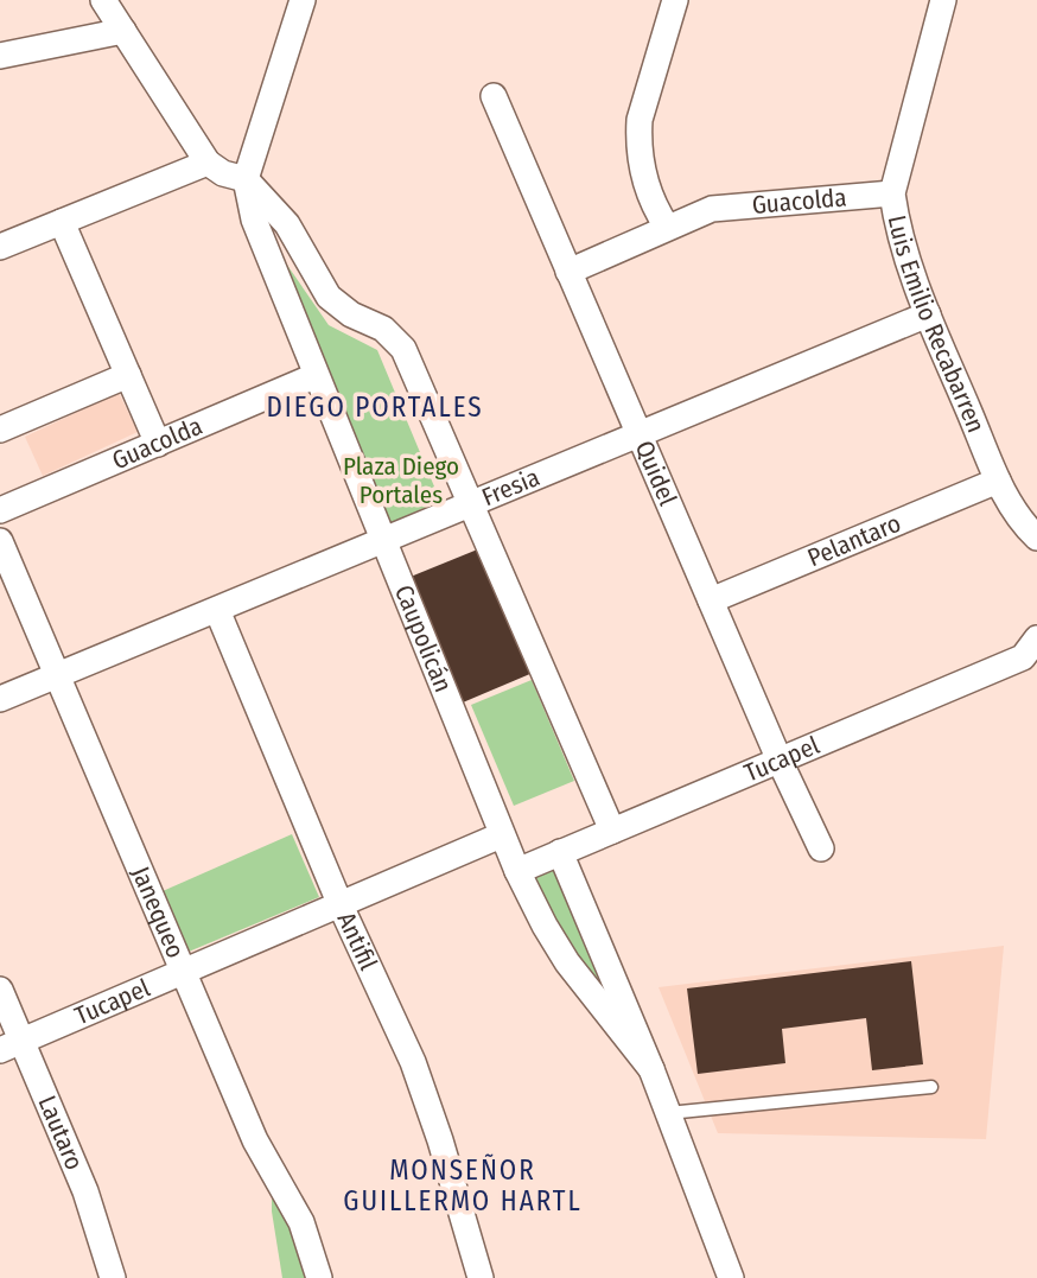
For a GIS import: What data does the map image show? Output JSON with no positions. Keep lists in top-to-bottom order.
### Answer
{
  "streets": {
    "street": [
      "Guacolda",
      "Luis Emilio Recabarren",
      "Quidel",
      "Fresia",
      "Pelantaro",
      "Caupolicán",
      "Tucapel",
      "Janequeo",
      "Antifil",
      "Lautaro"
    ]
  },
  "crossings": [
    ["Guacolda", "Luis Emilio Recabarren"],
    ["Guacolda", "Quidel"],
    ["Guacolda", "Caupolicán"],
    ["Luis Emilio Recabarren", "Fresia"],
    ["Luis Emilio Recabarren", "Pelantaro"],
    ["Quidel", "Fresia"],
    ["Quidel", "Pelantaro"],
    ["Quidel", "Tucapel"],
    ["Fresia", "Caupolicán"],
    ["Fresia", "Janequeo"],
    ["Fresia", "Antifil"],
    ["Caupolicán", "Tucapel"],
    ["Tucapel", "Janequeo"],
    ["Tucapel", "Antifil"],
    ["Tucapel", "Lautaro"]
  ],
  "districts": ["DIEGO PORTALES", "MONSEÑOR GUILLERMO HARTL"],
  "parks": ["Plaza Diego Portales"]
}
